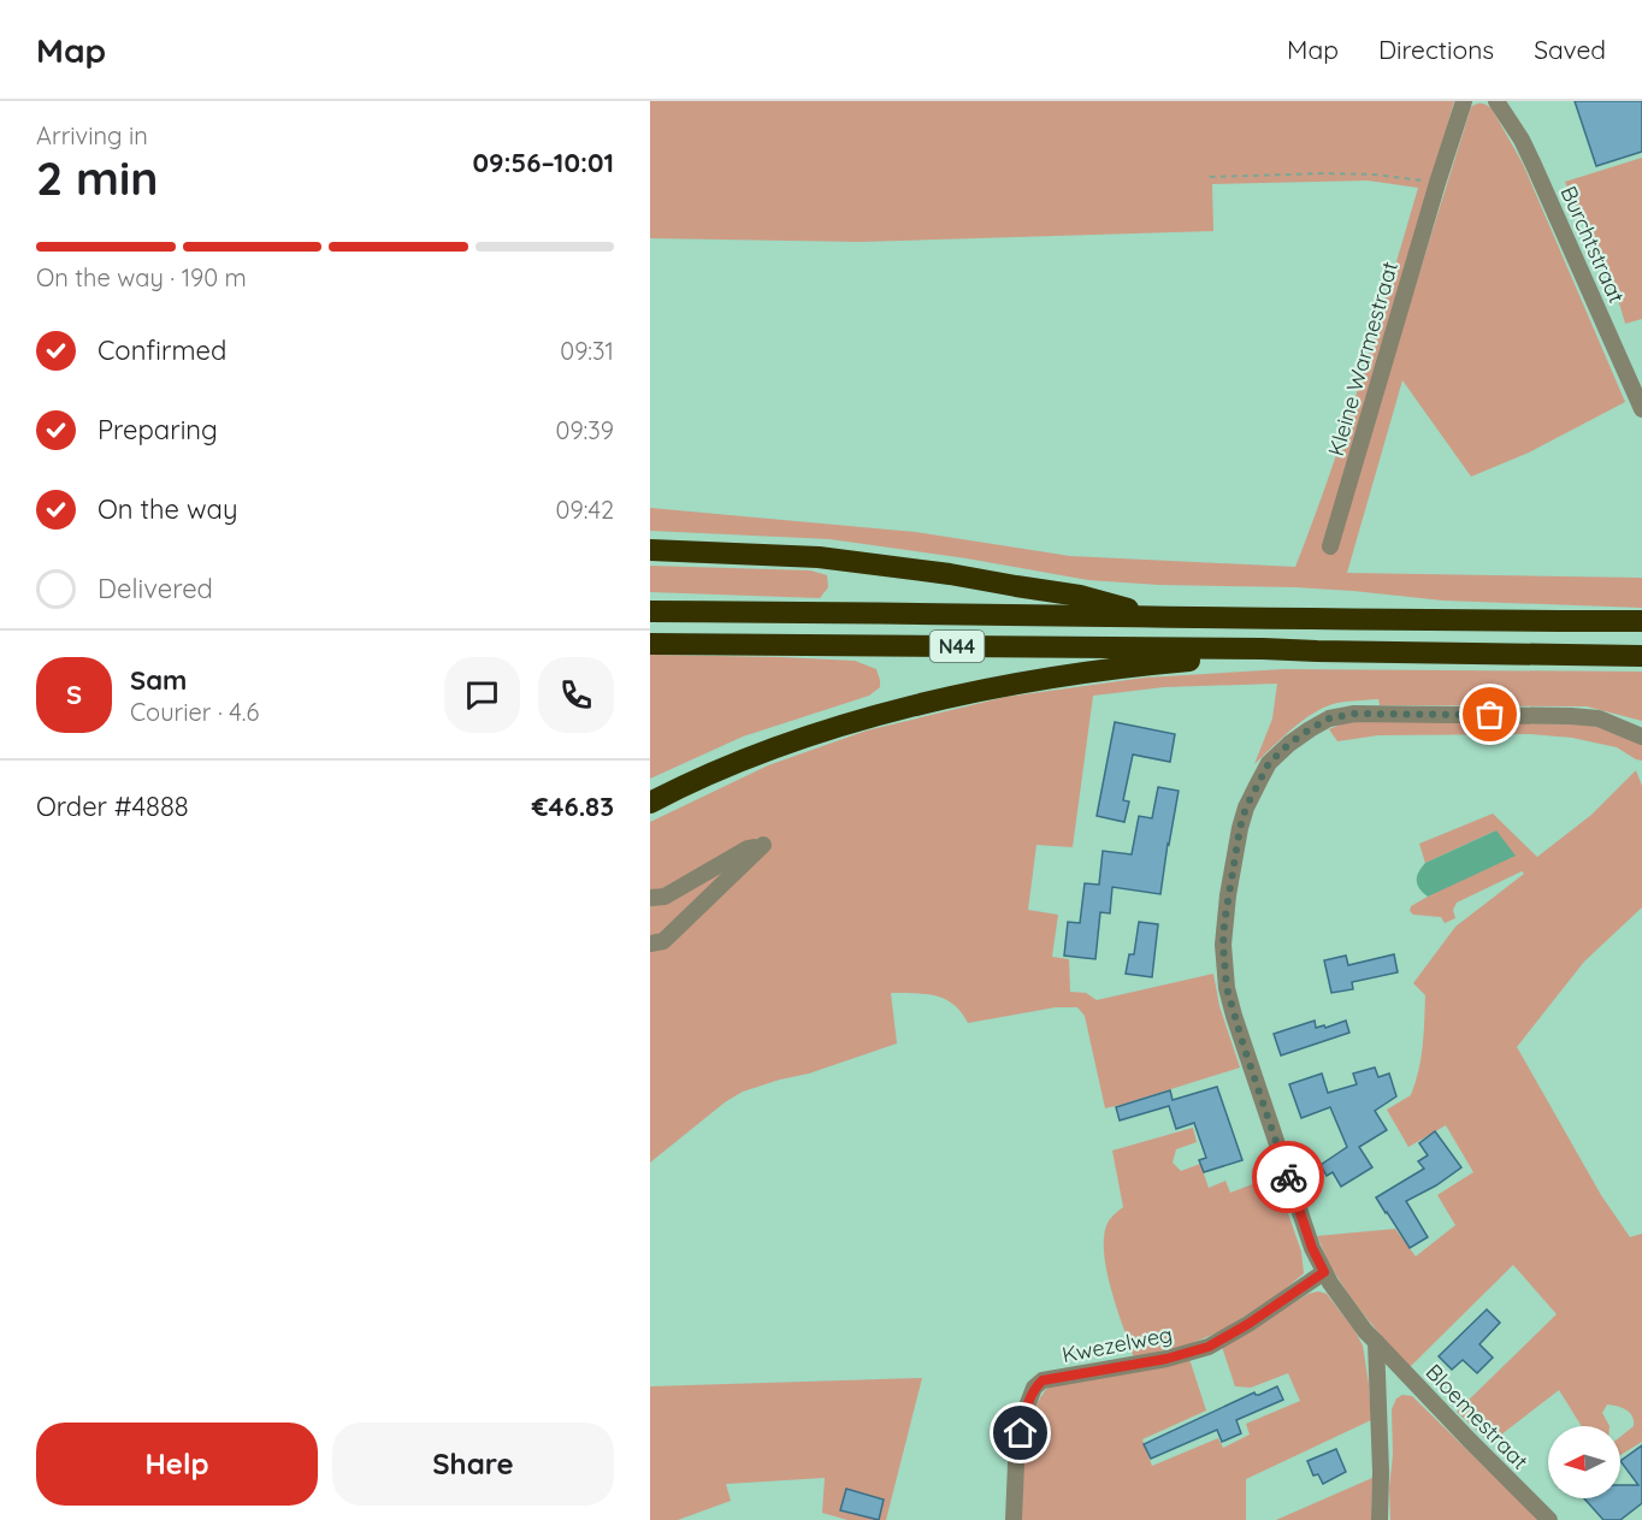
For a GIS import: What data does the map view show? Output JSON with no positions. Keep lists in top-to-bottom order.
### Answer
{
  "streets": {
    "highway": ["N44"],
    "street": [
      "Burchtstraat",
      "Kleine Warmestraat",
      "Kwezelweg",
      "Bloemestraat"
    ]
  },
  "north": "left",
  "page": {
    "header": "Map",
    "nav": ["Map", "Directions", "Saved"],
    "heading": ["2 min", "Arriving in", "09:56–10:01"],
    "panel": [
      "Sam",
      "Courier · 4.6",
      "Order #4888",
      "€46.83"
    ],
    "bar": "On the way · 190 m",
    "list": [
      ["Confirmed", "09:31"],
      ["Preparing", "09:39"],
      ["On the way", "09:42"],
      "Delivered"
    ],
    "round": "S",
    "buttons": ["Help", "Share"]
  }
}
